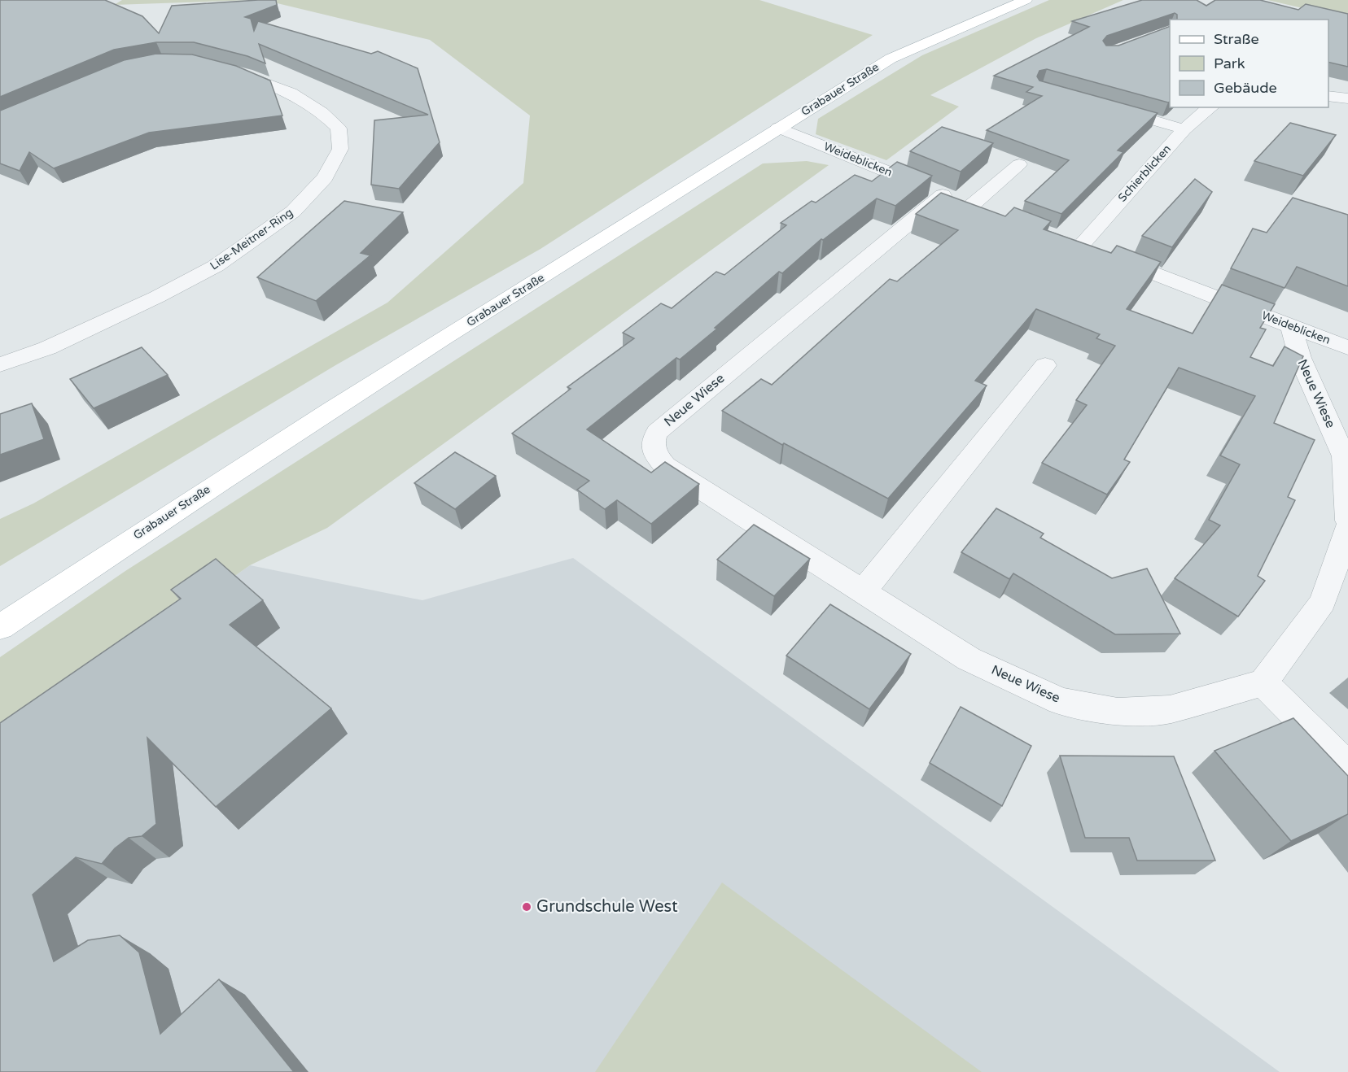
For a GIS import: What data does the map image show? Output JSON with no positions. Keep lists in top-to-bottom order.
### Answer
{
  "streets": {
    "main road": ["Grabauer Straße"],
    "street": [
      "Weideblicken",
      "Schierblicken",
      "Lise-Meitner-Ring",
      "Neue Wiese"
    ]
  },
  "crossings": [
    ["Grabauer Straße", "Weideblicken"],
    ["Weideblicken", "Schierblicken"],
    ["Weideblicken", "Neue Wiese"]
  ],
  "places": ["Grundschule West"],
  "legend": ["Straße", "Park", "Gebäude"]
}
